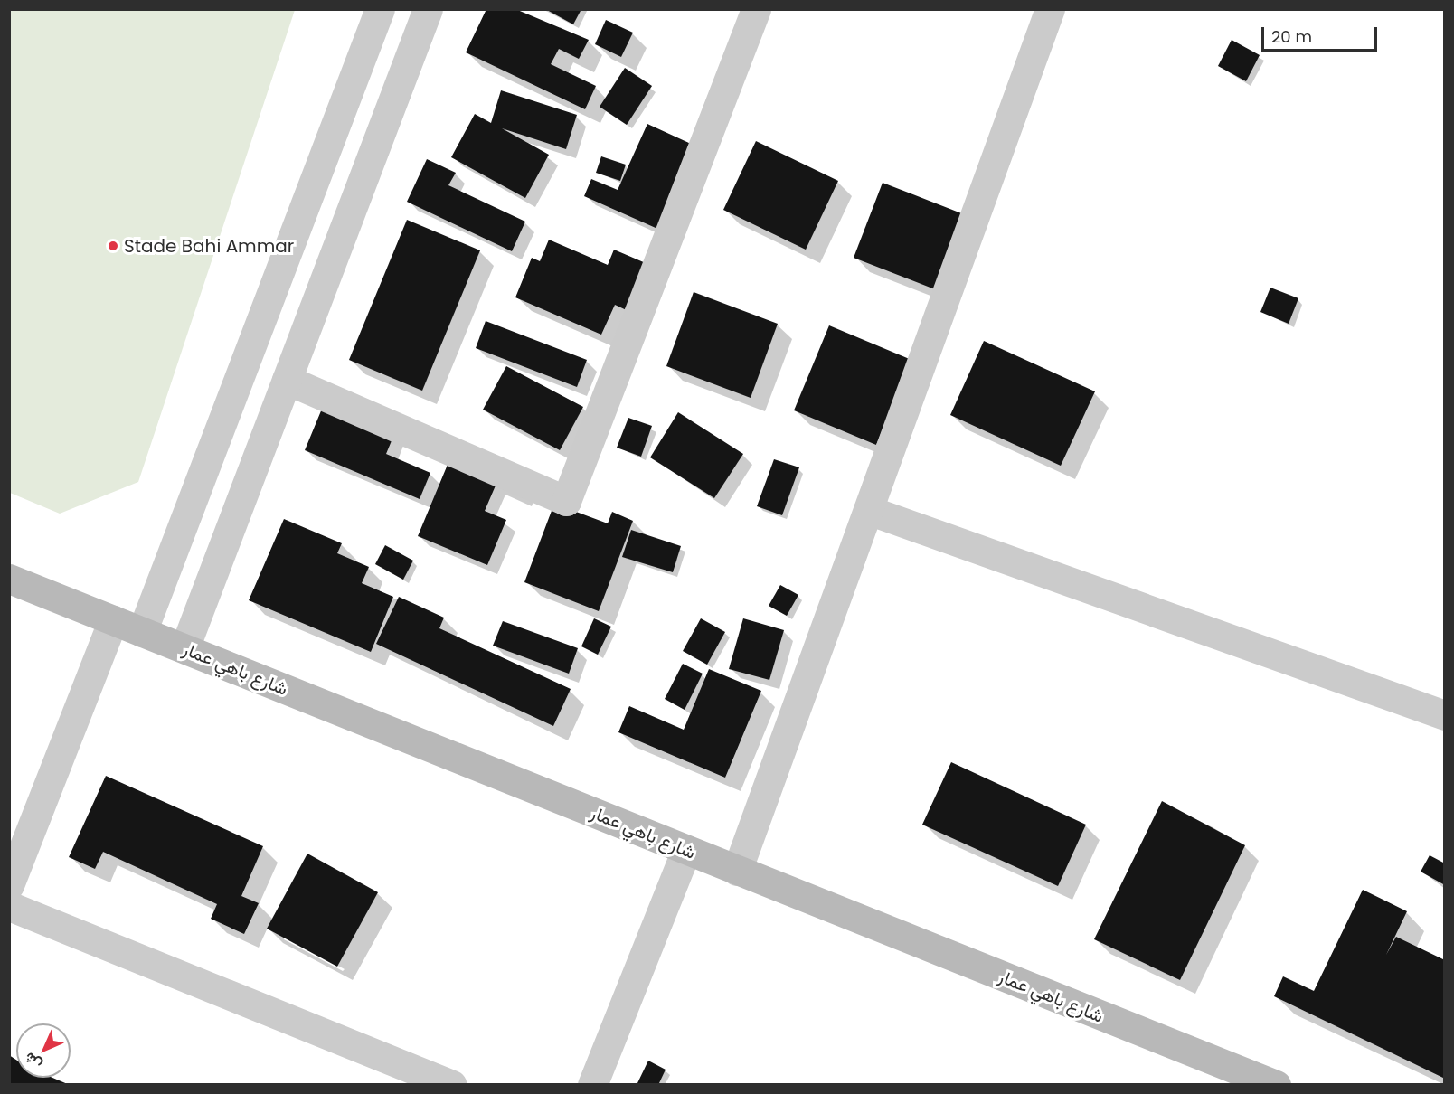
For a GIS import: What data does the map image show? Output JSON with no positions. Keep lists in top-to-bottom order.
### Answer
{
  "streets": {
    "main road": ["شارع باهي عمار"]
  },
  "places": ["Stade Bahi Ammar"],
  "scale_bar": "20 m",
  "north": "bottom left"
}
